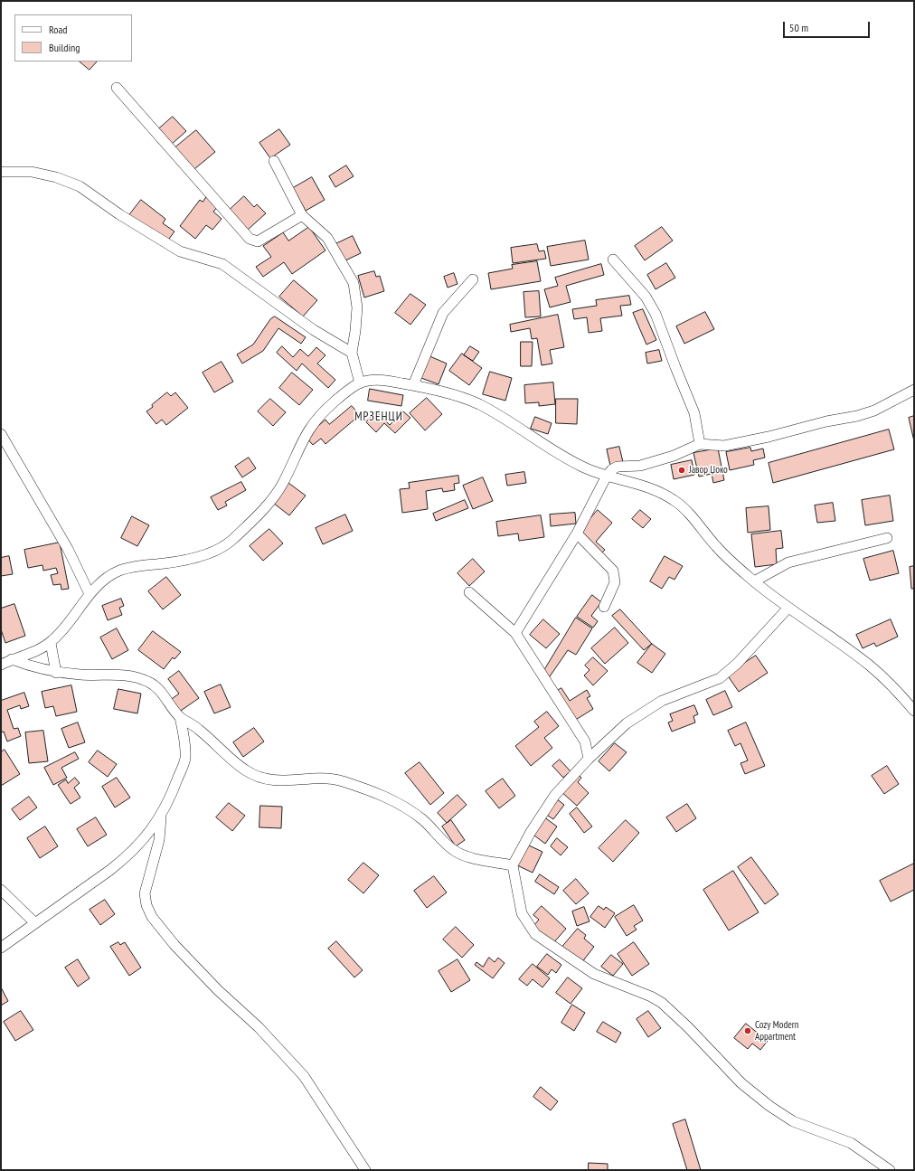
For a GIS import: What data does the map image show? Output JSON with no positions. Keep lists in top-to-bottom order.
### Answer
{
  "districts": ["МРЗЕНЦИ"],
  "places": ["Јавор Џоко", "Cozy Modern Appartment"],
  "legend": ["Road", "Building"],
  "scale_bar": "50 m"
}
